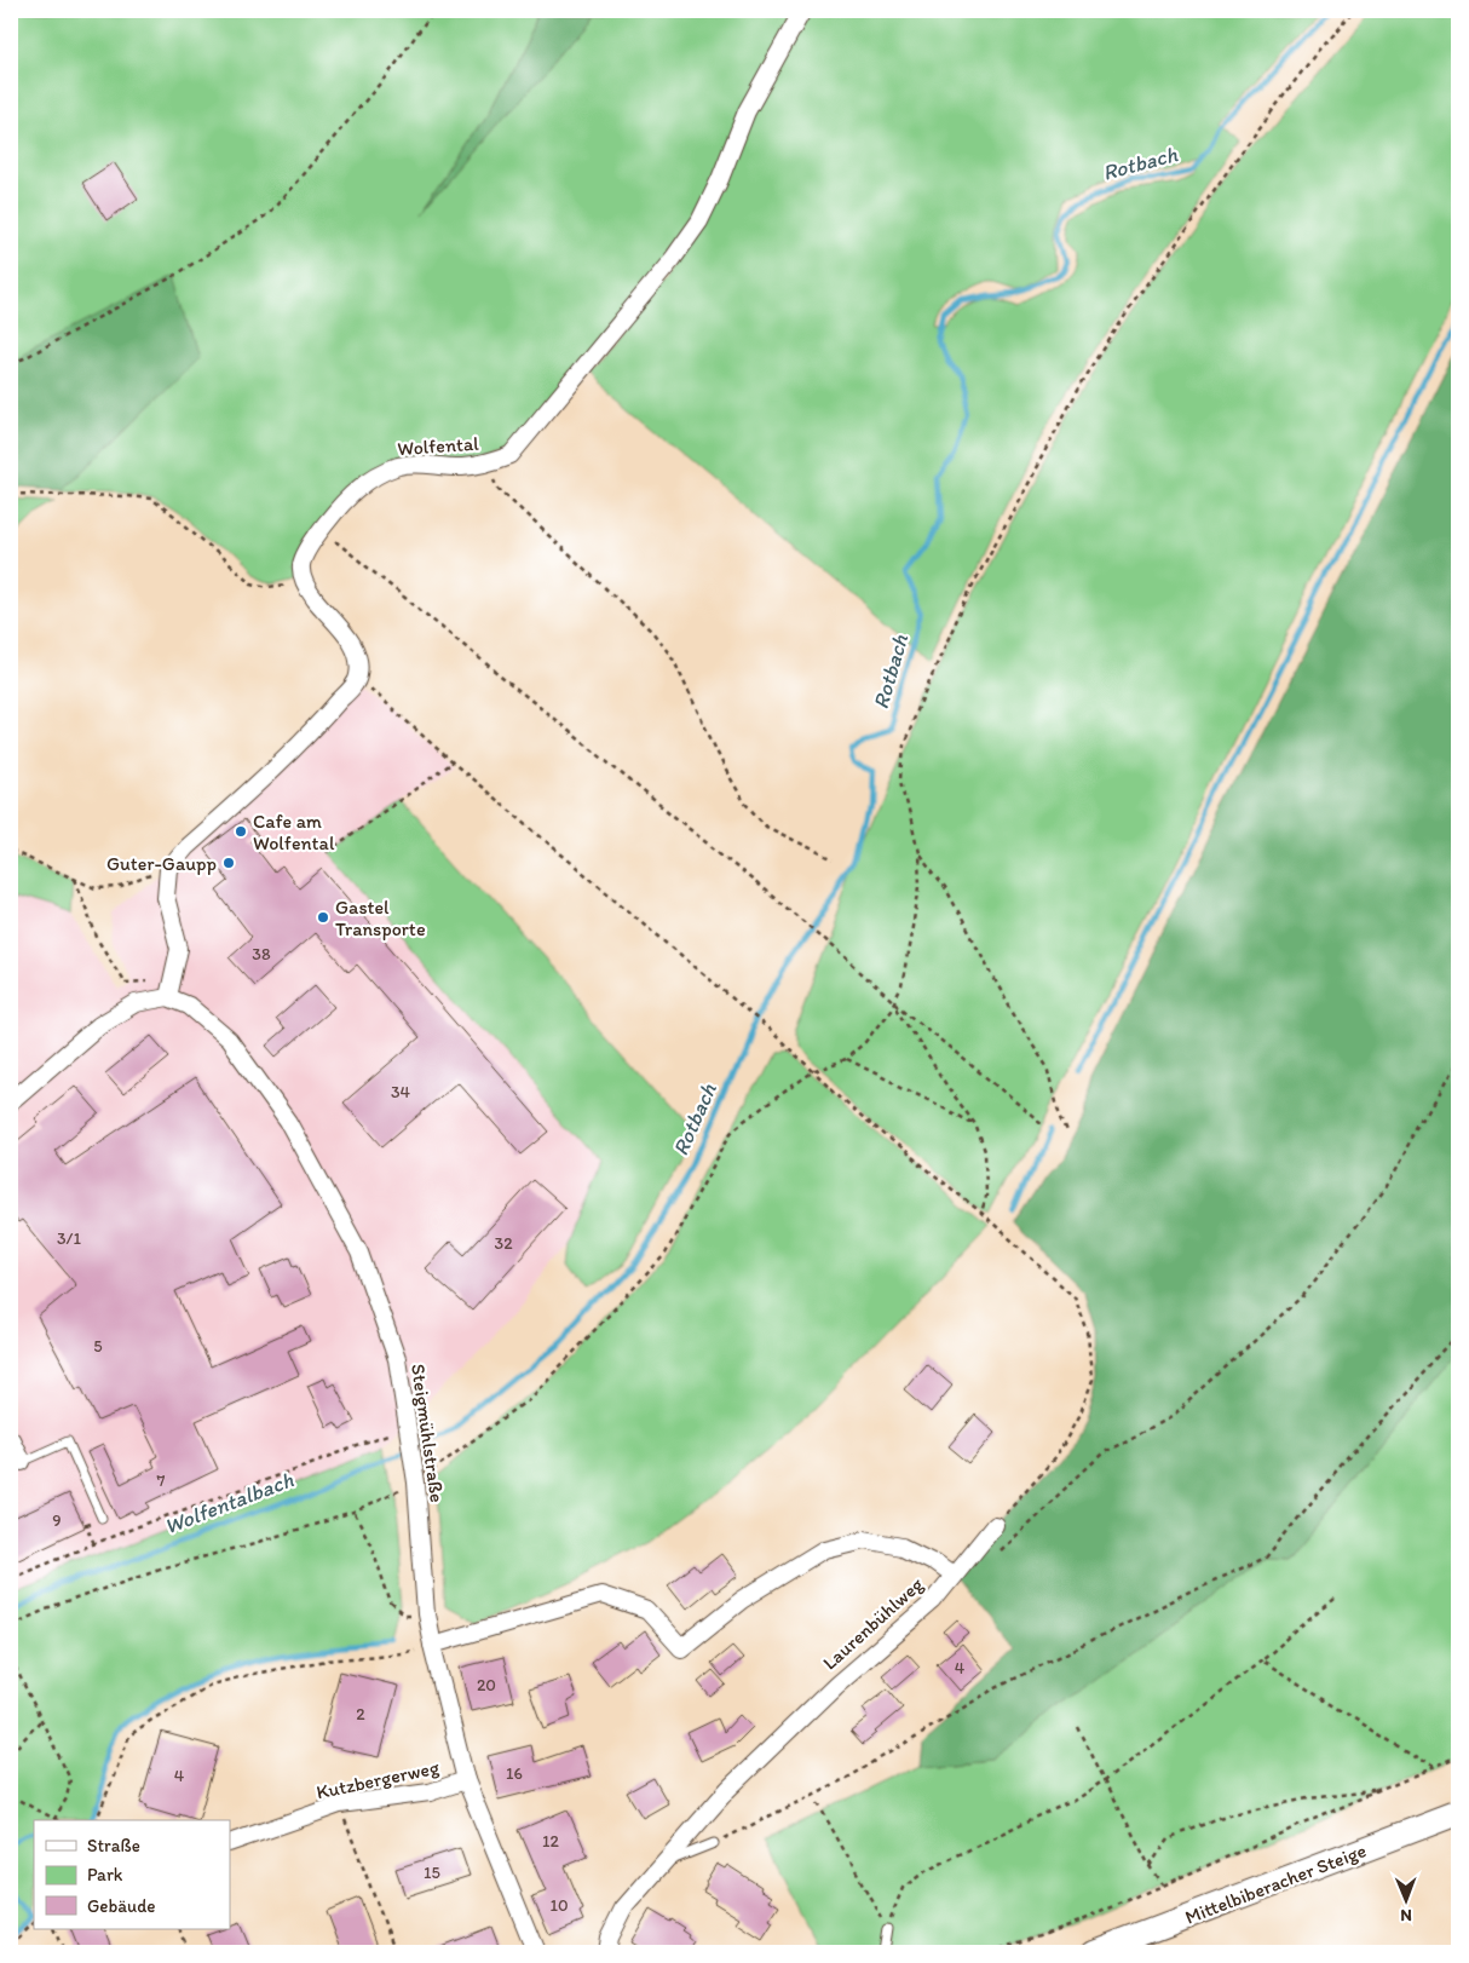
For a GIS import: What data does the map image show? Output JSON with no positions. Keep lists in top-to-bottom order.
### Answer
{
  "streets": {
    "street": [
      "Wolfental",
      "Steigmühlstraße",
      "Laurenbühlweg",
      "Kutzbergerweg",
      "Mittelbiberacher Steige"
    ]
  },
  "crossings": [
    ["Steigmühlstraße", "Laurenbühlweg"],
    ["Steigmühlstraße", "Kutzbergerweg"]
  ],
  "water": ["Rotbach", "Wolfentalbach"],
  "places": ["Cafe am Wolfental", "Guter-Gaupp", "Gastel Transporte"],
  "house_numbers": [
    "38",
    "34",
    "3/1",
    "32",
    "5",
    "7",
    "9",
    "4",
    "20",
    "2",
    "16",
    "4",
    "12",
    "15",
    "10"
  ],
  "legend": ["Straße", "Park", "Gebäude"],
  "north": "bottom"
}
